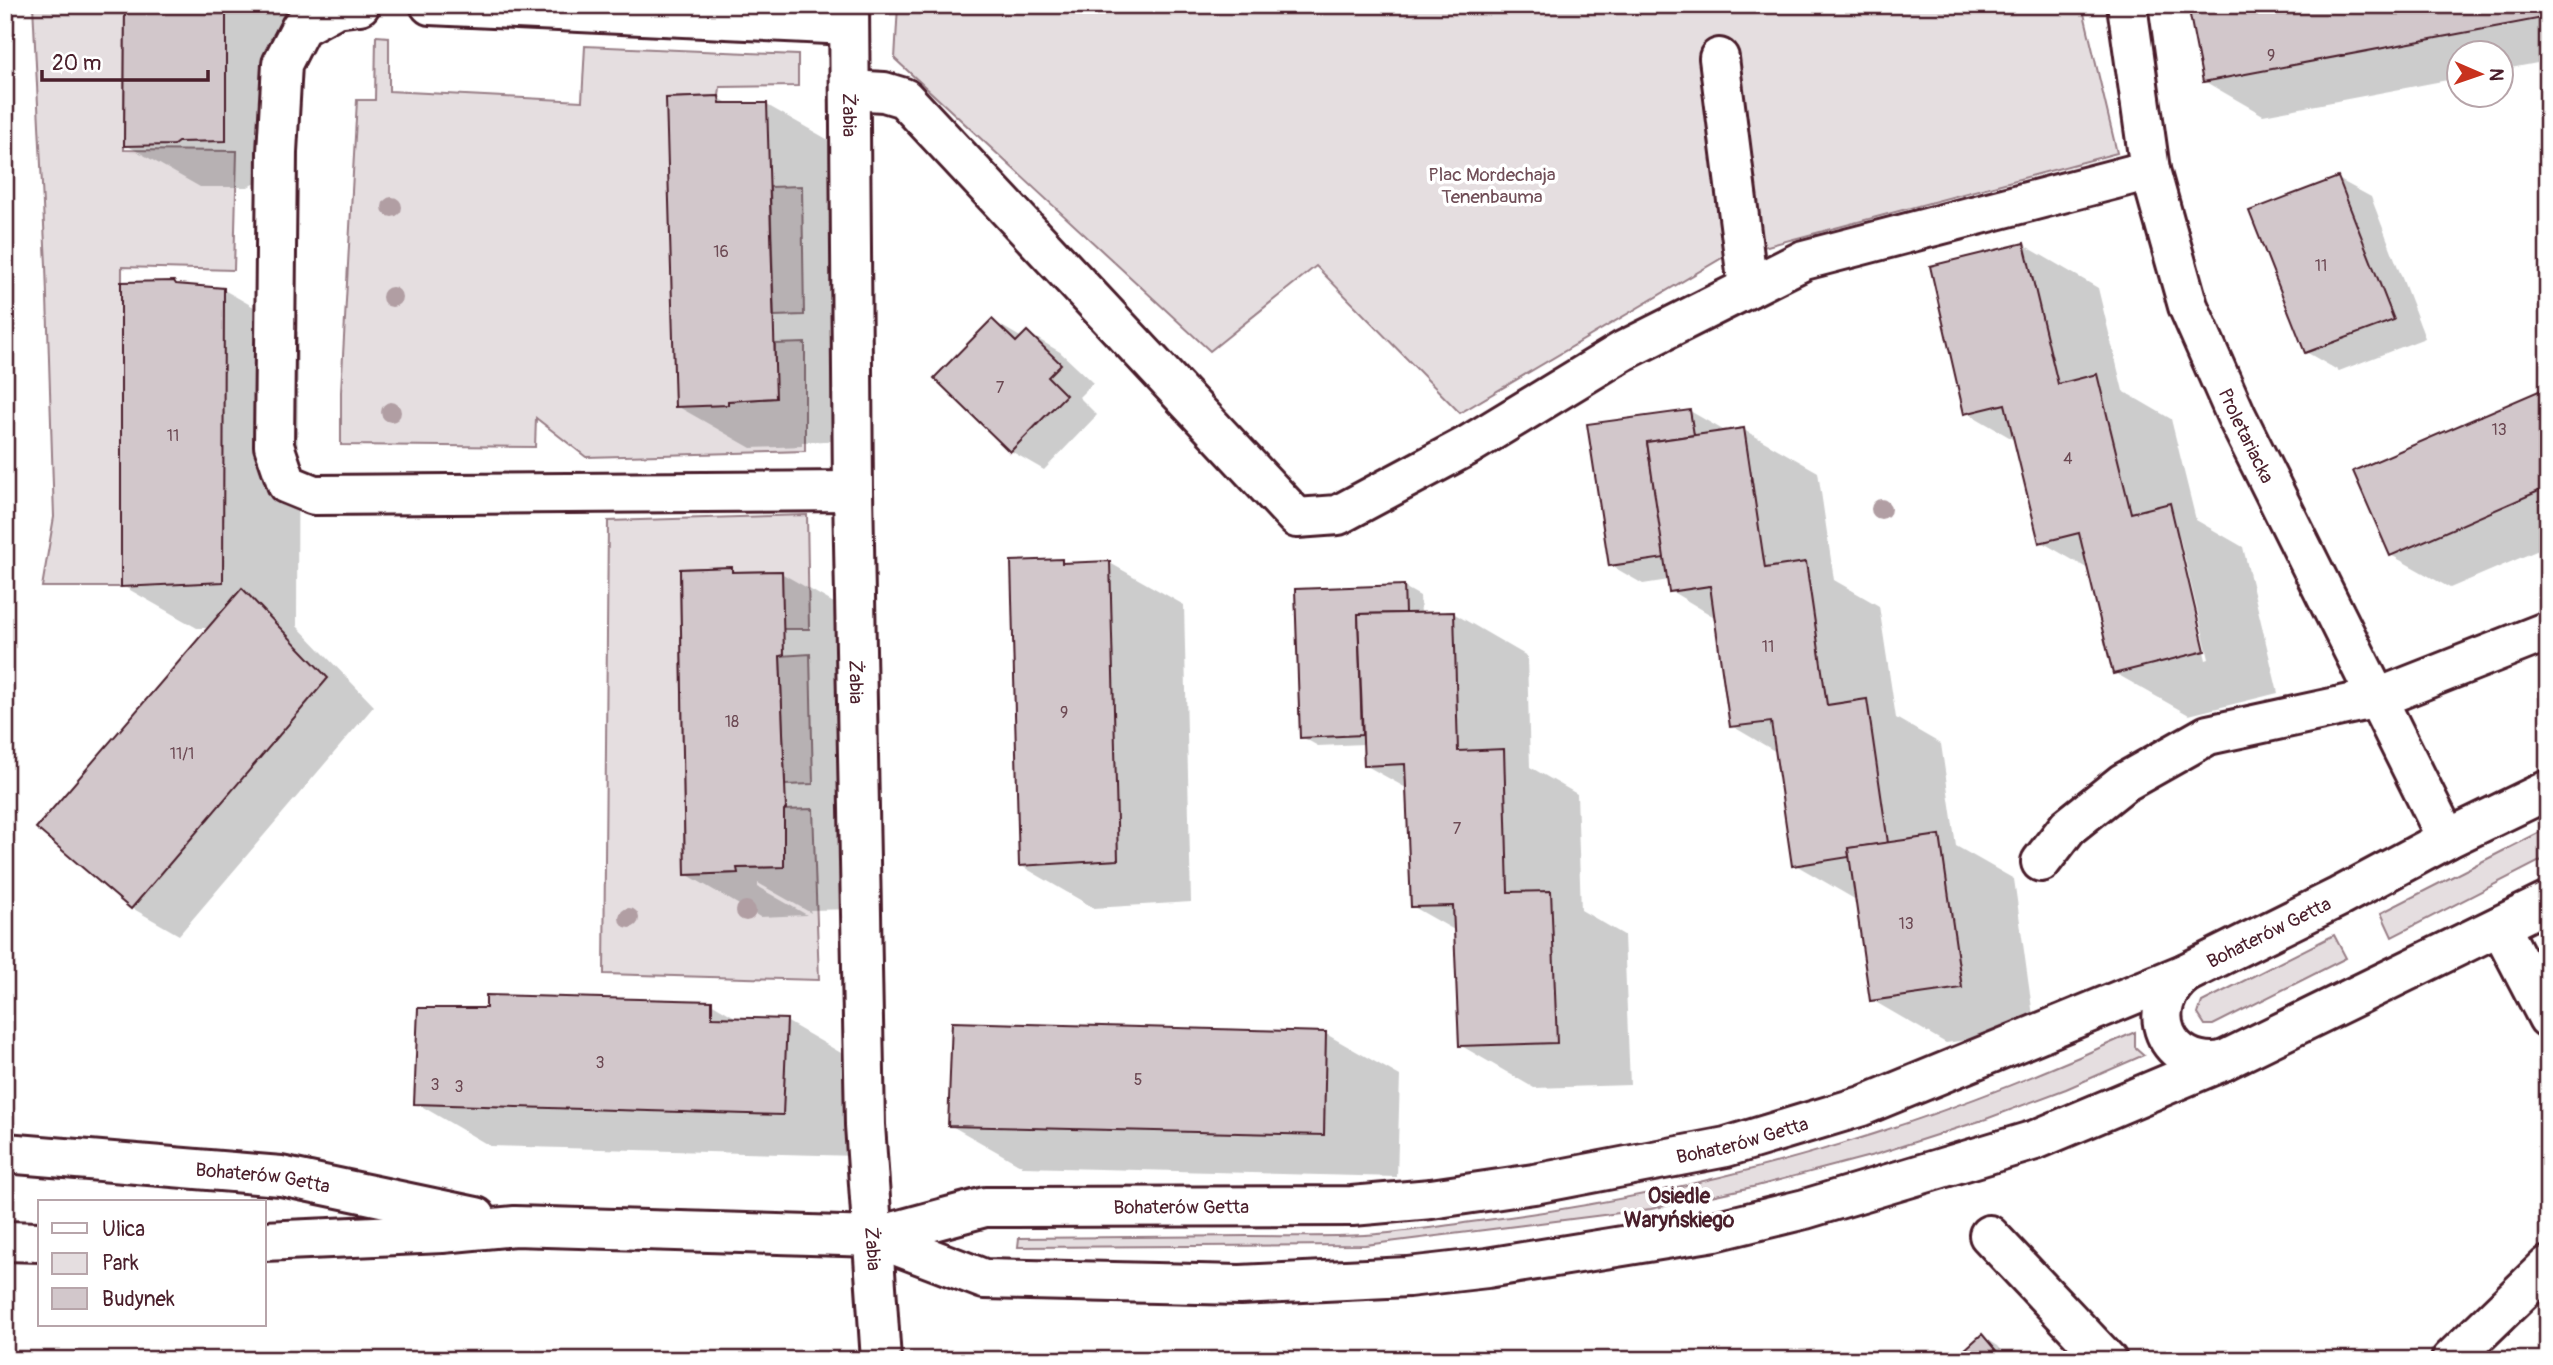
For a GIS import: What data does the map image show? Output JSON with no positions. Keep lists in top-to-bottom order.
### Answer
{
  "streets": {
    "street": ["Żabia", "Proletariacka", "Bohaterów Getta"]
  },
  "crossings": [
    ["Żabia", "Bohaterów Getta"],
    ["Proletariacka", "Bohaterów Getta"]
  ],
  "districts": ["Osiedle Waryńskiego"],
  "parks": ["Plac Mordechaja Tenenbauma"],
  "house_numbers": [
    "9",
    "16",
    "11",
    "7",
    "13",
    "11",
    "4",
    "11",
    "9",
    "18",
    "11/1",
    "7",
    "13",
    "3",
    "5",
    "3",
    "3"
  ],
  "legend": ["Ulica", "Park", "Budynek"],
  "scale_bar": "20 m",
  "north": "right"
}
